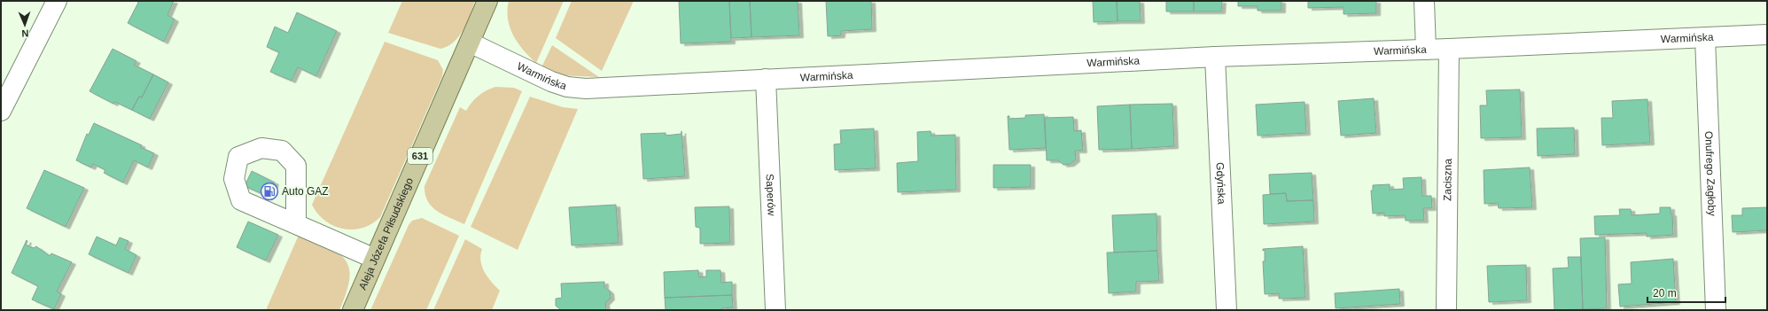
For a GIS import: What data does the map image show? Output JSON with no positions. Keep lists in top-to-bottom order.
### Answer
{
  "streets": {
    "main road": ["631", "Aleja Józefa Piłsudskiego"],
    "street": [
      "Warmińska",
      "Onufrego Zagłoby",
      "Zaciszna",
      "Gdyńska",
      "Saperów"
    ]
  },
  "crossings": [
    ["Warmińska", "Onufrego Zagłoby"],
    ["Warmińska", "Zaciszna"],
    ["Warmińska", "Gdyńska"],
    ["Warmińska", "Saperów"],
    ["Warmińska", "Aleja Józefa Piłsudskiego"]
  ],
  "places": {
    "fuel station": ["Auto GAZ"]
  },
  "scale_bar": "20 m",
  "north": "bottom"
}
